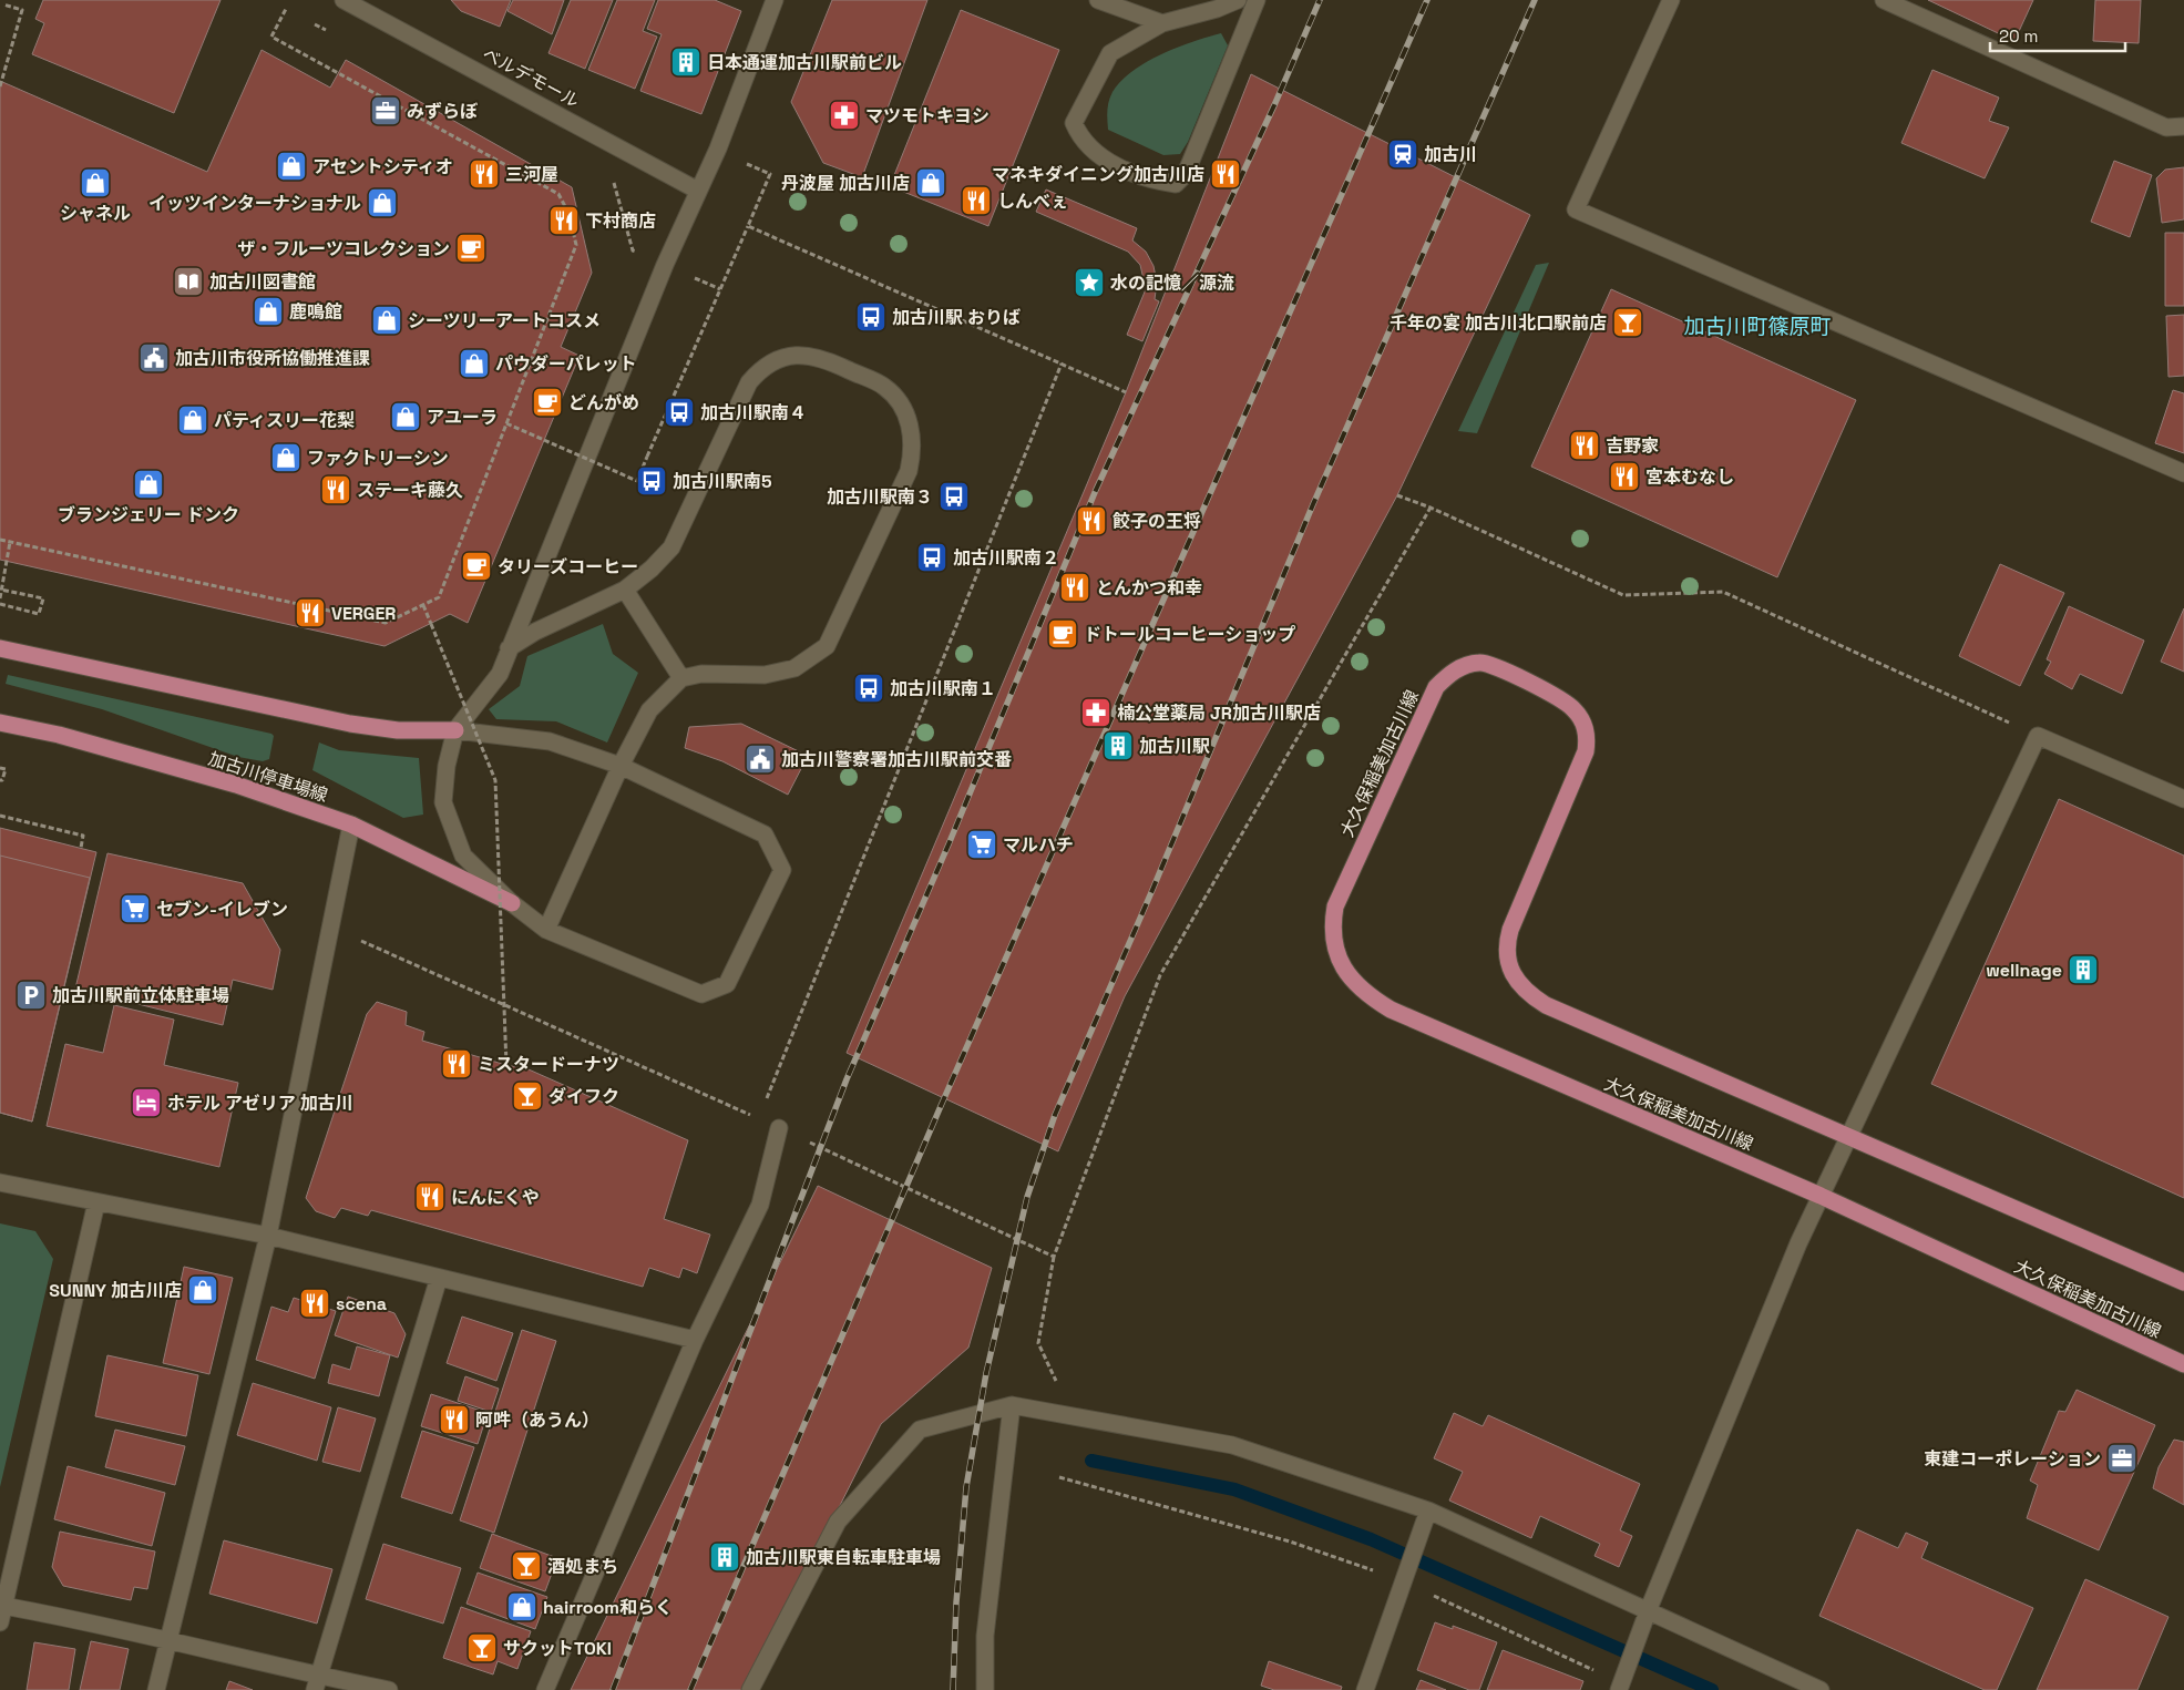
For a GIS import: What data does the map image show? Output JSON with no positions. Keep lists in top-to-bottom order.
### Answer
{
  "streets": {
    "main road": ["大久保稲美加古川線", "加古川停車場線"],
    "street": ["ベルデモール"]
  },
  "districts": ["加古川町篠原町"],
  "places": {
    "building": [
      "日本通運加古川駅前ビル",
      "加古川駅",
      "wellnage",
      "加古川駅東自転車駐車場"
    ],
    "office": ["みずらぼ", "東建コーポレーション"],
    "pharmacy": ["マツモトキヨシ", "楠公堂薬局 JR加古川駅店"],
    "station": ["加古川"],
    "shop": [
      "アセントシティオ",
      "シャネル",
      "丹波屋 加古川店",
      "イッツインターナショナル",
      "鹿鳴館",
      "シーツリーアートコスメ",
      "パウダーパレット",
      "アユーラ",
      "パティスリー花梨",
      "ファクトリーシン",
      "ブランジェリー ドンク",
      "SUNNY 加古川店",
      "hairroom和らく"
    ],
    "restaurant": [
      "三河屋",
      "マネキダイニング加古川店",
      "しんべぇ",
      "下村商店",
      "吉野家",
      "宮本むなし",
      "ステーキ藤久",
      "餃子の王将",
      "とんかつ和幸",
      "VERGER",
      "ミスタードーナツ",
      "にんにくや",
      "scena",
      "阿吽（あうん）"
    ],
    "cafe": [
      "ザ・フルーツコレクション",
      "どんがめ",
      "タリーズコーヒー",
      "ドトールコーヒーショップ"
    ],
    "library": ["加古川図書館"],
    "place": ["水の記憶／源流"],
    "bus stop": [
      "加古川駅 おりば",
      "加古川駅南４",
      "加古川駅南5",
      "加古川駅南３",
      "加古川駅南２",
      "加古川駅南１"
    ],
    "bar": [
      "千年の宴 加古川北口駅前店",
      "ダイフク",
      "酒処まち",
      "サクットTOKI"
    ],
    "public building": ["加古川市役所協働推進課", "加古川警察署加古川駅前交番"],
    "supermarket": ["マルハチ", "セブン-イレブン"],
    "parking": ["加古川駅前立体駐車場"],
    "hotel": ["ホテル アゼリア 加古川"]
  },
  "scale_bar": "20 m"
}
